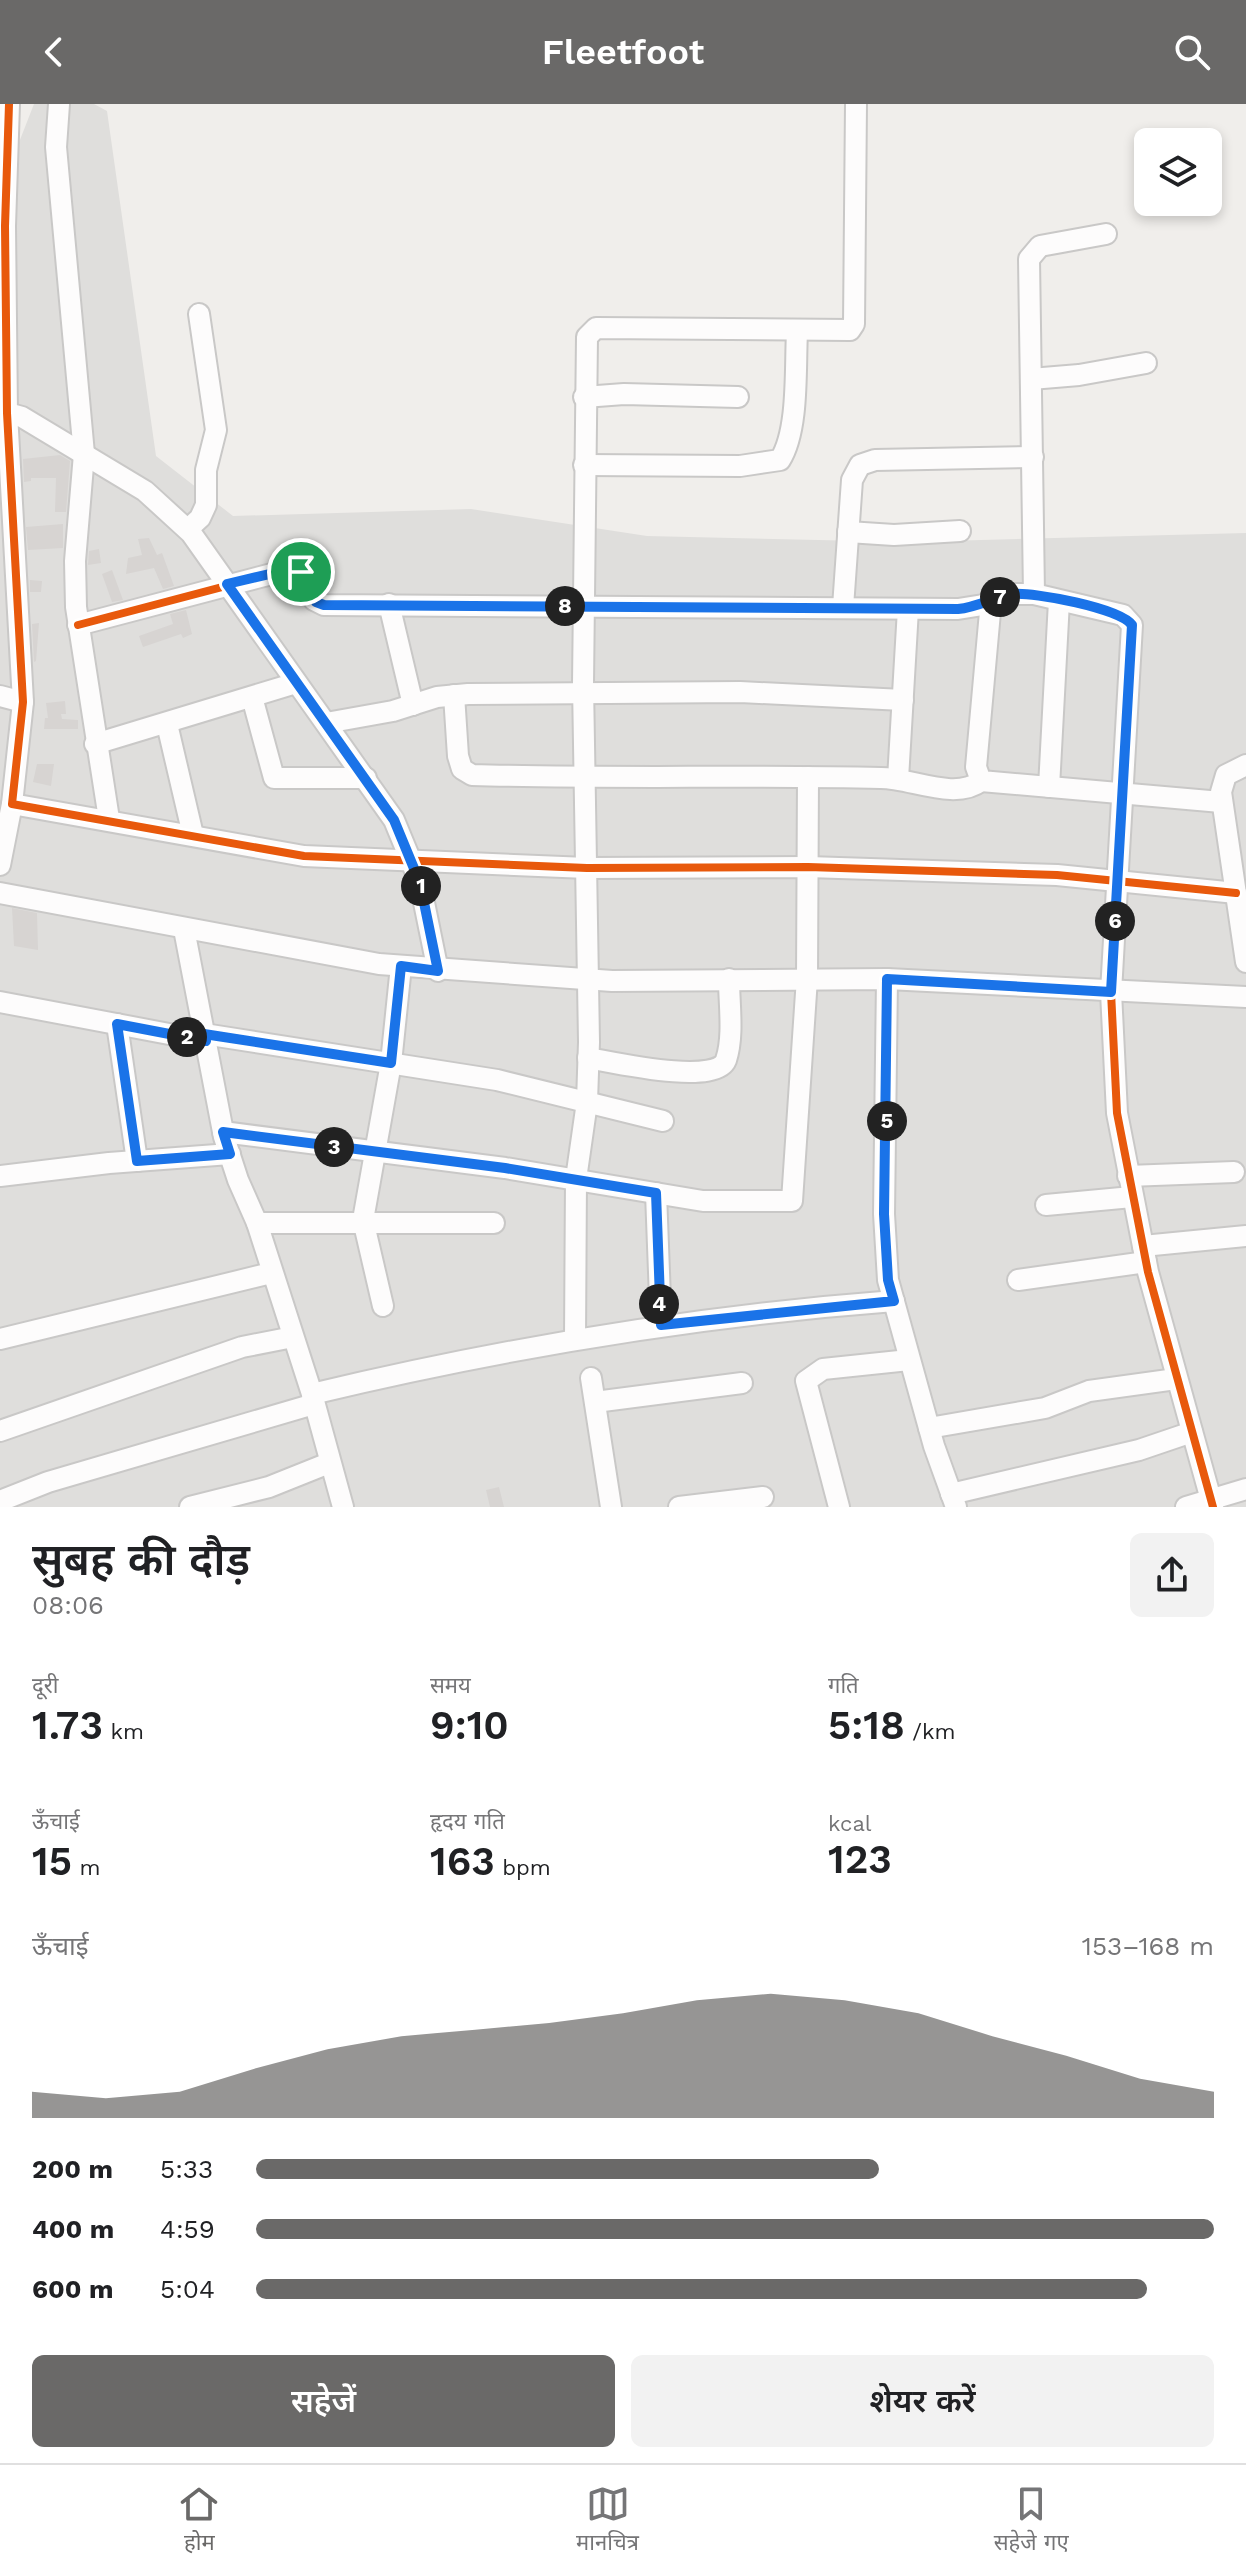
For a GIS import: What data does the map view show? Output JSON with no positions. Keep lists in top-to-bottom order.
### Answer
{
  "page": {
    "header": "Fleetfoot",
    "pins": [
      "7",
      "8",
      "1",
      "6",
      "2",
      "5",
      "3",
      "4"
    ],
    "heading": ["सुबह की दौड़", "08:06"],
    "stats": [
      ["दूरी", "1.73 km"],
      ["समय", "9:10"],
      ["गति", "5:18 /km"],
      ["ऊँचाई", "15 m"],
      ["हृदय गति", "163 bpm"],
      ["kcal", "123"]
    ],
    "chart": ["ऊँचाई", "153–168 m"],
    "list": [
      {
        "name": "200 m",
        "note": "5:33"
      },
      {
        "name": "400 m",
        "note": "4:59"
      },
      {
        "name": "600 m",
        "note": "5:04"
      }
    ],
    "buttons": ["सहेजें", "शेयर करें"],
    "tabs": ["होम", "मानचित्र", "सहेजे गए"]
  }
}
